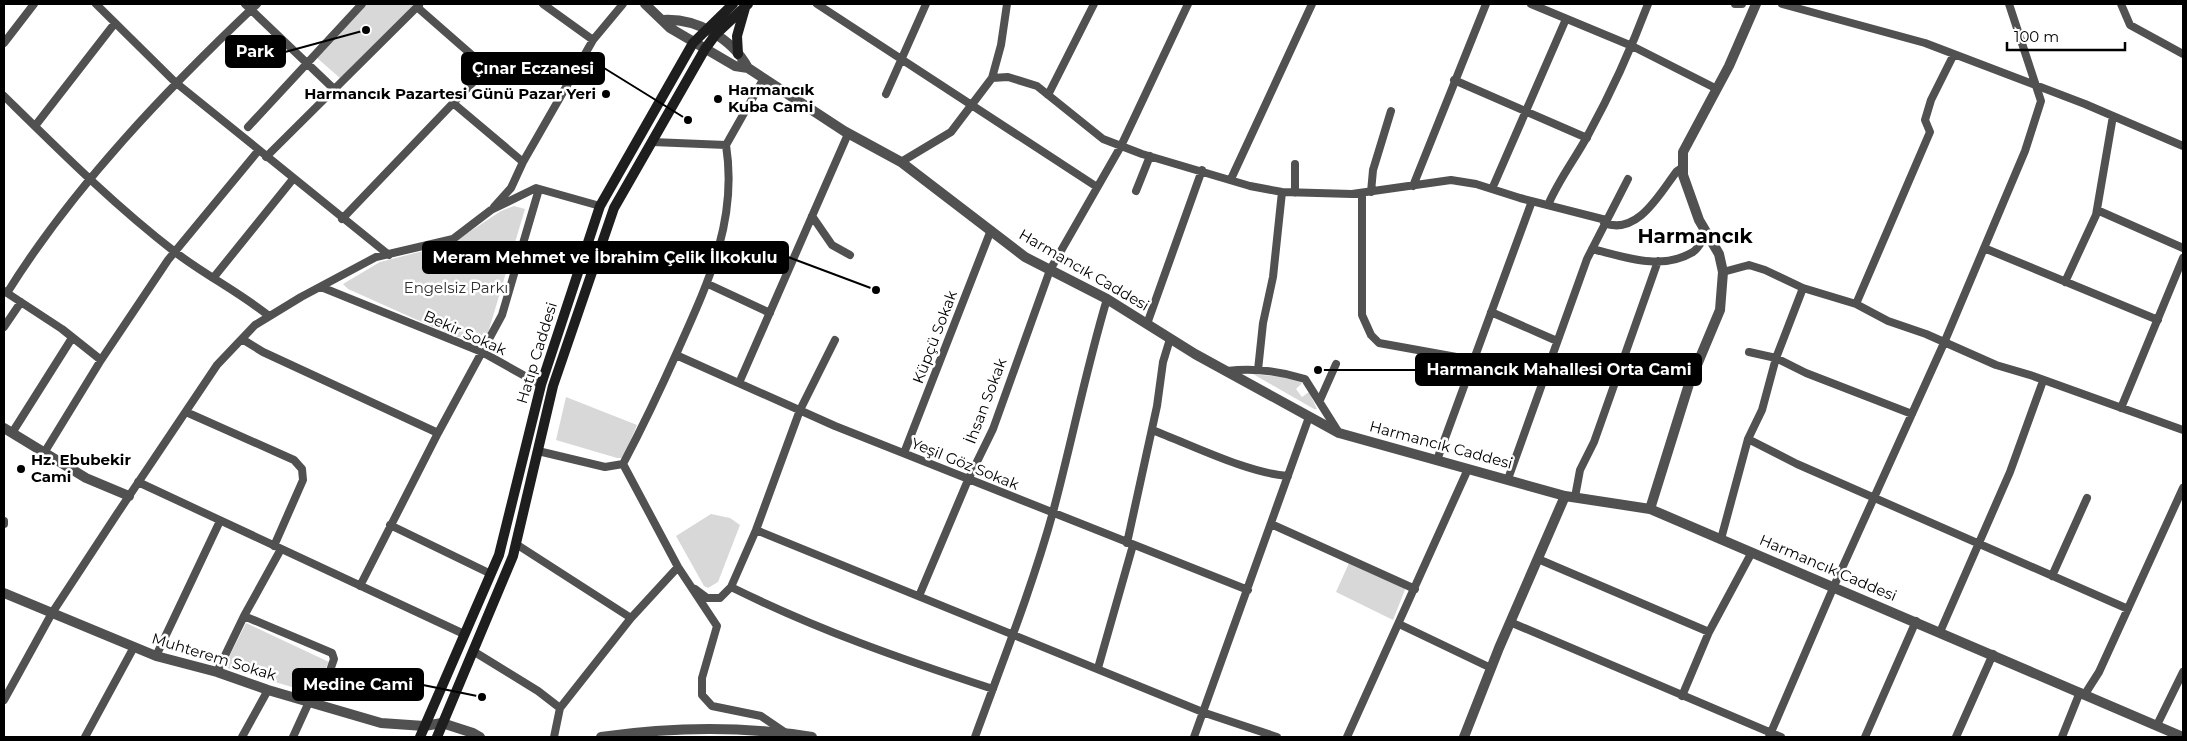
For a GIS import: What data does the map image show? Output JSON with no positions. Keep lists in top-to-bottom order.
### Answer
{
  "streets": {
    "main road": ["Hatıp Caddesi"],
    "street": [
      "Harmancık Caddesi",
      "Bekir Sokak",
      "Küpçü Sokak",
      "İhsan Sokak",
      "Yeşil Göz Sokak",
      "Muhterem Sokak"
    ]
  },
  "crossings": [
    ["Harmancık Caddesi", "Küpçü Sokak"],
    ["Harmancık Caddesi", "İhsan Sokak"],
    ["Bekir Sokak", "Hatıp Caddesi"],
    ["Küpçü Sokak", "Yeşil Göz Sokak"],
    ["Hatıp Caddesi", "Muhterem Sokak"],
    ["İhsan Sokak", "Yeşil Göz Sokak"]
  ],
  "districts": ["Harmancık"],
  "parks": ["Engelsiz Parkı"],
  "places": [
    "Park",
    "Harmancık Pazartesi Günü Pazar Yeri",
    "Harmancık Kuba Cami",
    "Çınar Eczanesi",
    "Meram Mehmet ve İbrahim Çelik İlkokulu",
    "Harmancık Mahallesi Orta Cami",
    "Hz. Ebubekir Cami",
    "Medine Cami"
  ],
  "scale_bar": "100 m"
}
